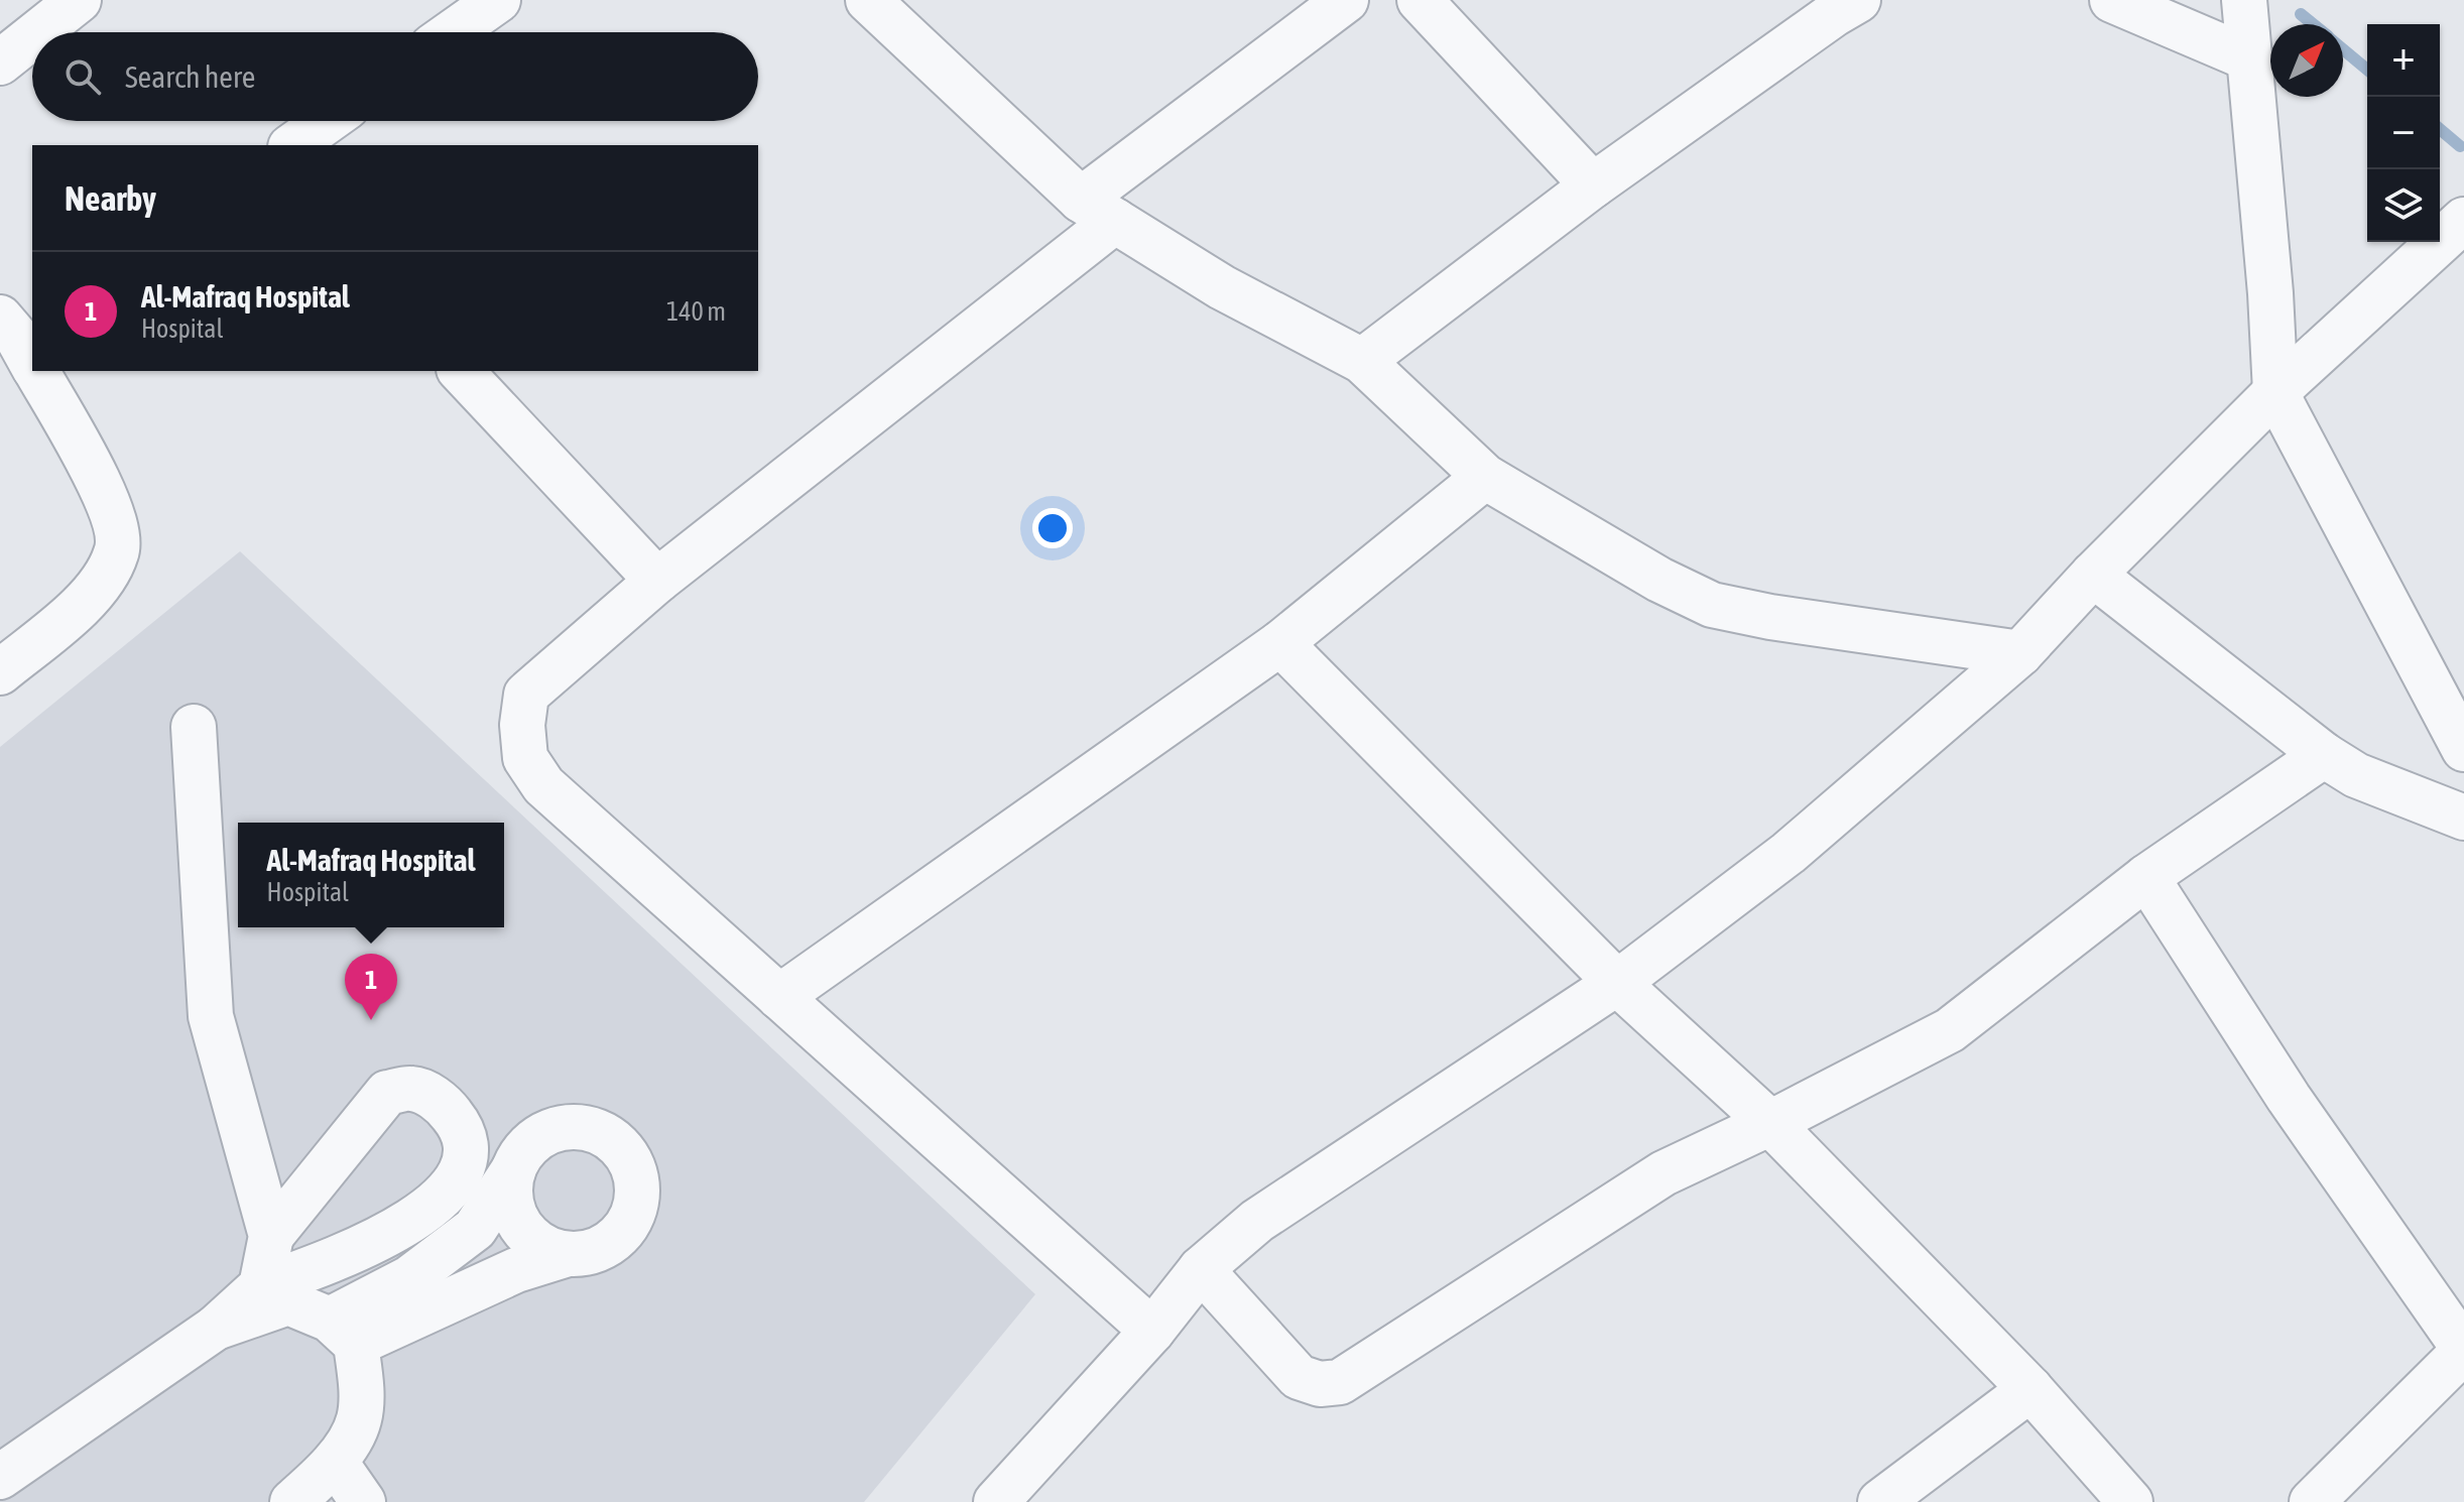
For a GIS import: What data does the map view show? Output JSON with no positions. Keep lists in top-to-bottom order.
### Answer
{
  "north": "top right",
  "page": {
    "map_buttons": ["+", "−"],
    "search": "Search here",
    "heading": "Nearby",
    "list": [
      {
        "mark": "1",
        "name": "Al-Mafraq Hospital",
        "note": "Hospital",
        "value": "140 m"
      }
    ],
    "popup": ["Al-Mafraq Hospital", "Hospital"],
    "pins": "1"
  }
}
